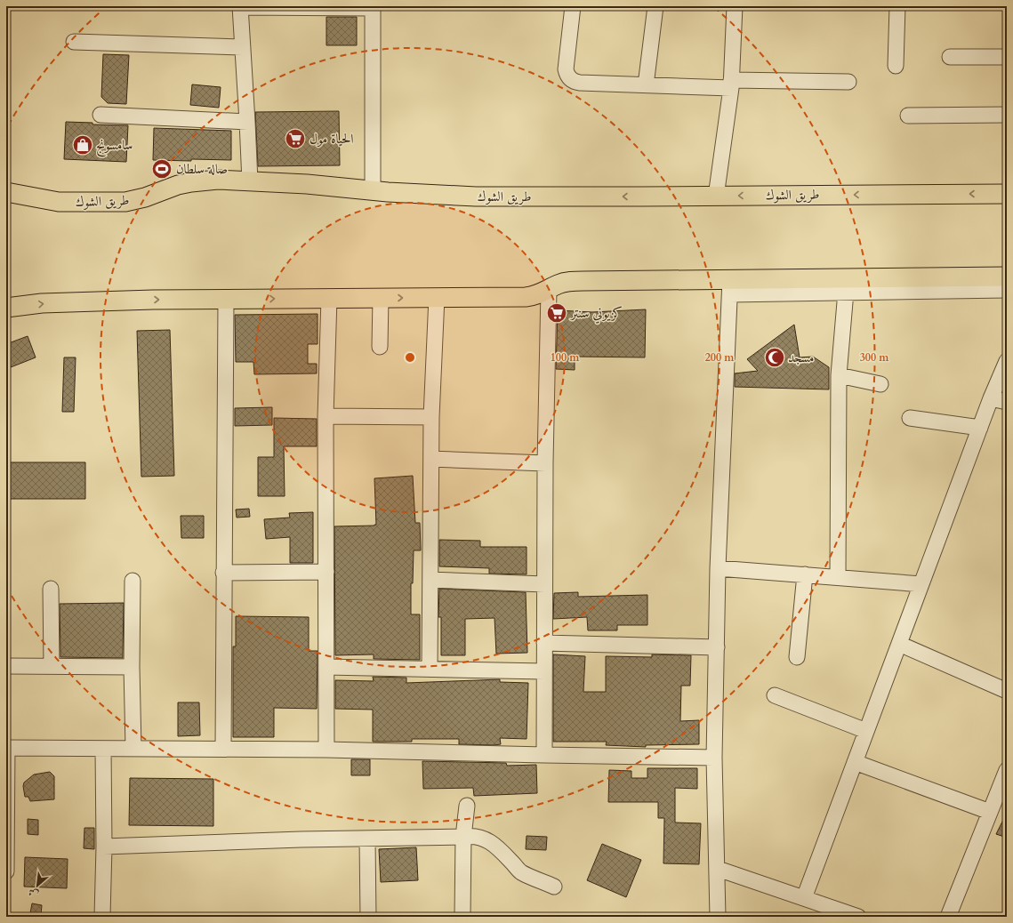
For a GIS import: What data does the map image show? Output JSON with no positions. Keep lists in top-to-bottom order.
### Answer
{
  "streets": {
    "main road": ["طريق الشوك"]
  },
  "places": {
    "supermarket": ["الحياة مول", "كزيوني سنتر"],
    "shop": ["سامسونج"],
    "sports": ["صالة سلطان"],
    "mosque": ["مسجد"]
  },
  "north": "bottom left",
  "rings": ["100 m", "200 m", "300 m"]
}
